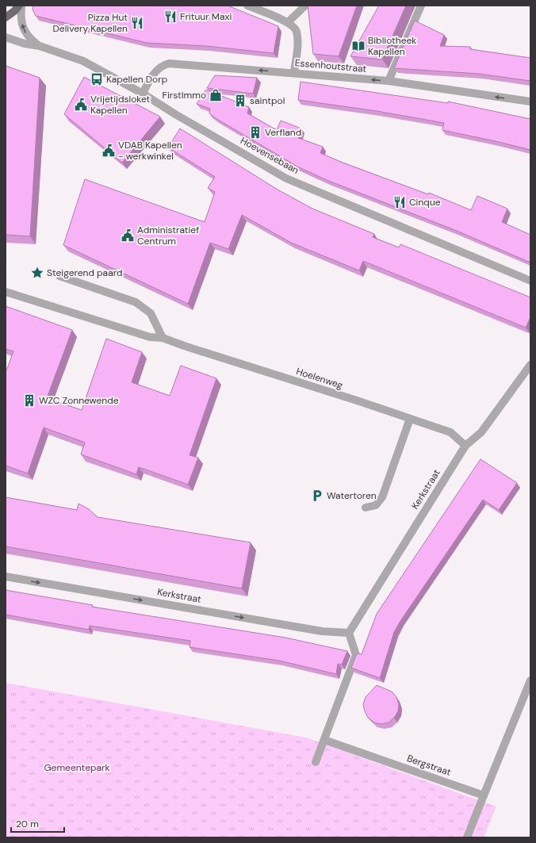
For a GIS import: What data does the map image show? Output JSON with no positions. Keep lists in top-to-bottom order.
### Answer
{
  "streets": {
    "street": [
      "Essenhoutstraat",
      "Hoevensebaan",
      "Hoelenweg",
      "Kerkstraat",
      "Bergstraat"
    ]
  },
  "crossings": [
    ["Essenhoutstraat", "Hoevensebaan"],
    ["Hoelenweg", "Kerkstraat"]
  ],
  "one_way": ["Essenhoutstraat", "Kerkstraat"],
  "parks": ["Gemeentepark"],
  "places": {
    "restaurant": ["Frituur Maxi", "Pizza Hut Delivery Kapellen", "Cinque"],
    "library": ["Bibliotheek Kapellen"],
    "bus stop": ["Kapellen Dorp"],
    "shop": ["FirstImmo"],
    "building": ["saintpol", "Verfland", "WZC Zonnewende"],
    "public building": ["Vrijetijdsloket Kapellen", "VDAB Kapellen - werkwinkel", "Administratief Centrum"],
    "place": ["Steigerend paard"],
    "parking": ["Watertoren"]
  },
  "scale_bar": "20 m"
}
